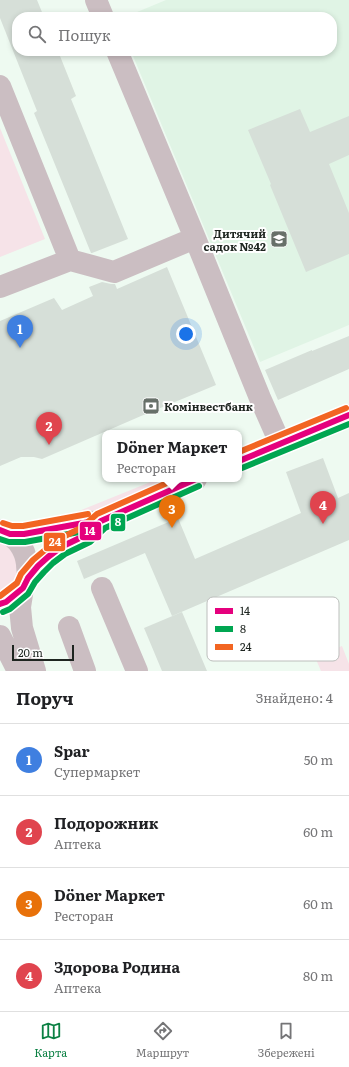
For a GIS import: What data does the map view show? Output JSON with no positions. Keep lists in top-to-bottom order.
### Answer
{
  "places": {
    "school or university": ["Дитячий садок №42"],
    "bank": ["Комінвестбанк"]
  },
  "lines": ["transit line 24", "transit line 14", "transit line 8"],
  "legend": ["14", "8", "24"],
  "scale_bar": "20 m",
  "page": {
    "search": "Пошук",
    "pins": [
      "1",
      "2",
      "4",
      "3"
    ],
    "popup": ["Döner Маркет", "Ресторан"],
    "scale": "20 m",
    "heading": ["Поруч", "Знайдено: 4"],
    "list": [
      {
        "mark": "1",
        "name": "Spar",
        "note": "Супермаркет",
        "value": "50 m"
      },
      {
        "mark": "2",
        "name": "Подорожник",
        "note": "Аптека",
        "value": "60 m"
      },
      {
        "mark": "3",
        "name": "Döner Маркет",
        "note": "Ресторан",
        "value": "60 m"
      },
      {
        "mark": "4",
        "name": "Здорова Родина",
        "note": "Аптека",
        "value": "80 m"
      }
    ],
    "nav": ["Карта", "Маршрут", "Збережені"]
  }
}
